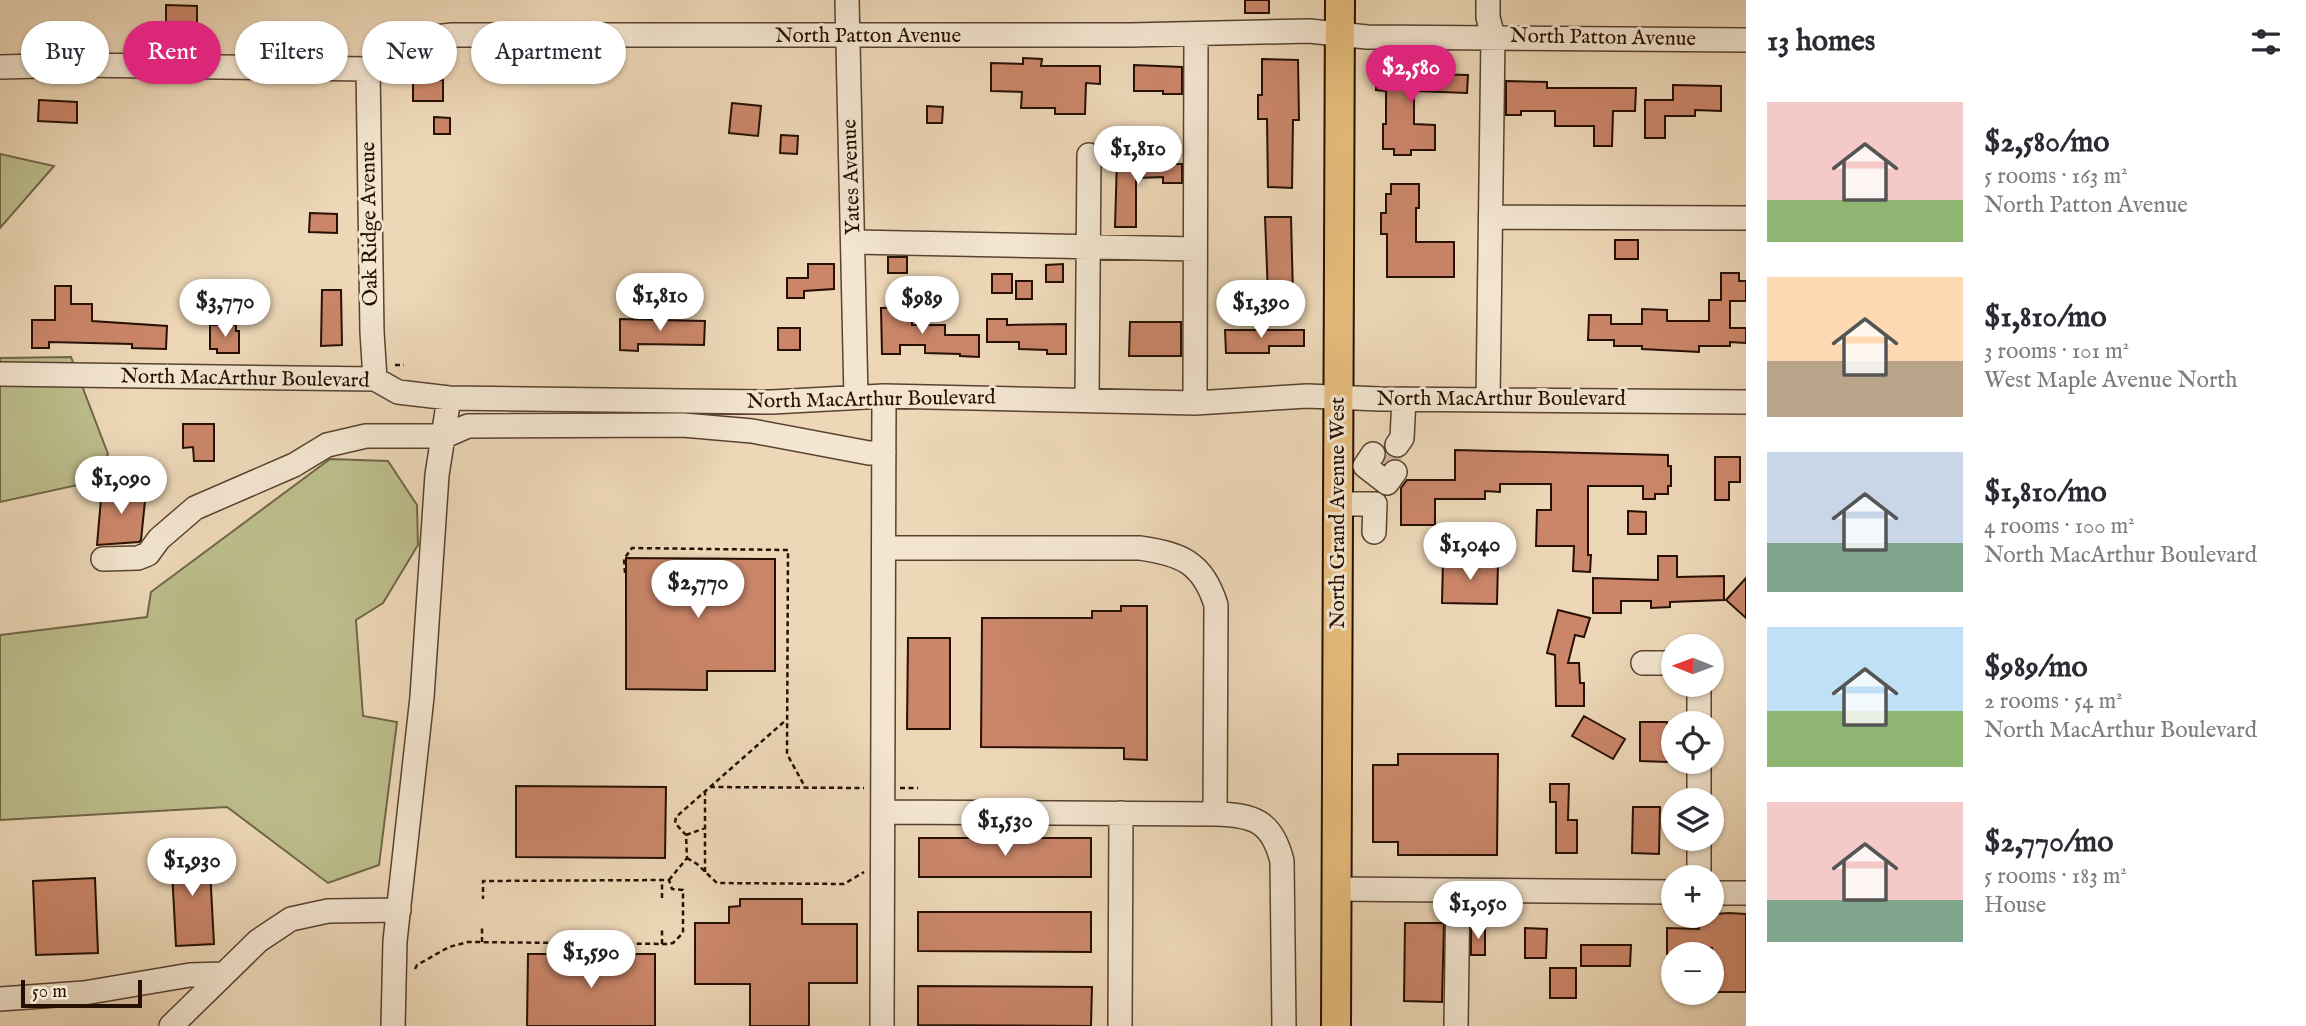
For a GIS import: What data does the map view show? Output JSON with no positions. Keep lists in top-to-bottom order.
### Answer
{
  "streets": {
    "main road": ["North Grand Avenue West"],
    "street": [
      "North Patton Avenue",
      "Yates Avenue",
      "Oak Ridge Avenue",
      "North MacArthur Boulevard"
    ]
  },
  "crossings": [
    ["North Patton Avenue", "Yates Avenue"],
    ["North Patton Avenue", "North Grand Avenue West"],
    ["Yates Avenue", "North MacArthur Boulevard"],
    ["Oak Ridge Avenue", "North MacArthur Boulevard"],
    ["North MacArthur Boulevard", "North Grand Avenue West"]
  ],
  "scale_bar": "50 m",
  "north": "left",
  "page": {
    "heading": "13 homes",
    "chip": [
      "Buy",
      "Rent",
      "Filters",
      "New",
      "Apartment"
    ],
    "price": [
      "$2,580",
      "$1,810",
      "$1,810",
      "$989",
      "$3,770",
      "$1,390",
      "$1,090",
      "$1,040",
      "$2,770",
      "$1,530",
      "$1,930",
      "$1,050",
      "$1,590"
    ],
    "list": [
      {
        "name": "$2,580/mo",
        "note": "5 rooms · 163 m² · North Patton Avenue"
      },
      {
        "name": "$1,810/mo",
        "note": "3 rooms · 101 m² · West Maple Avenue North"
      },
      {
        "name": "$1,810/mo",
        "note": "4 rooms · 100 m² · North MacArthur Boulevard"
      },
      {
        "name": "$989/mo",
        "note": "2 rooms · 54 m² · North MacArthur Boulevard"
      },
      {
        "name": "$2,770/mo",
        "note": "5 rooms · 183 m² · House"
      }
    ],
    "map_buttons": ["+", "−"],
    "scale": "50 m"
  }
}
